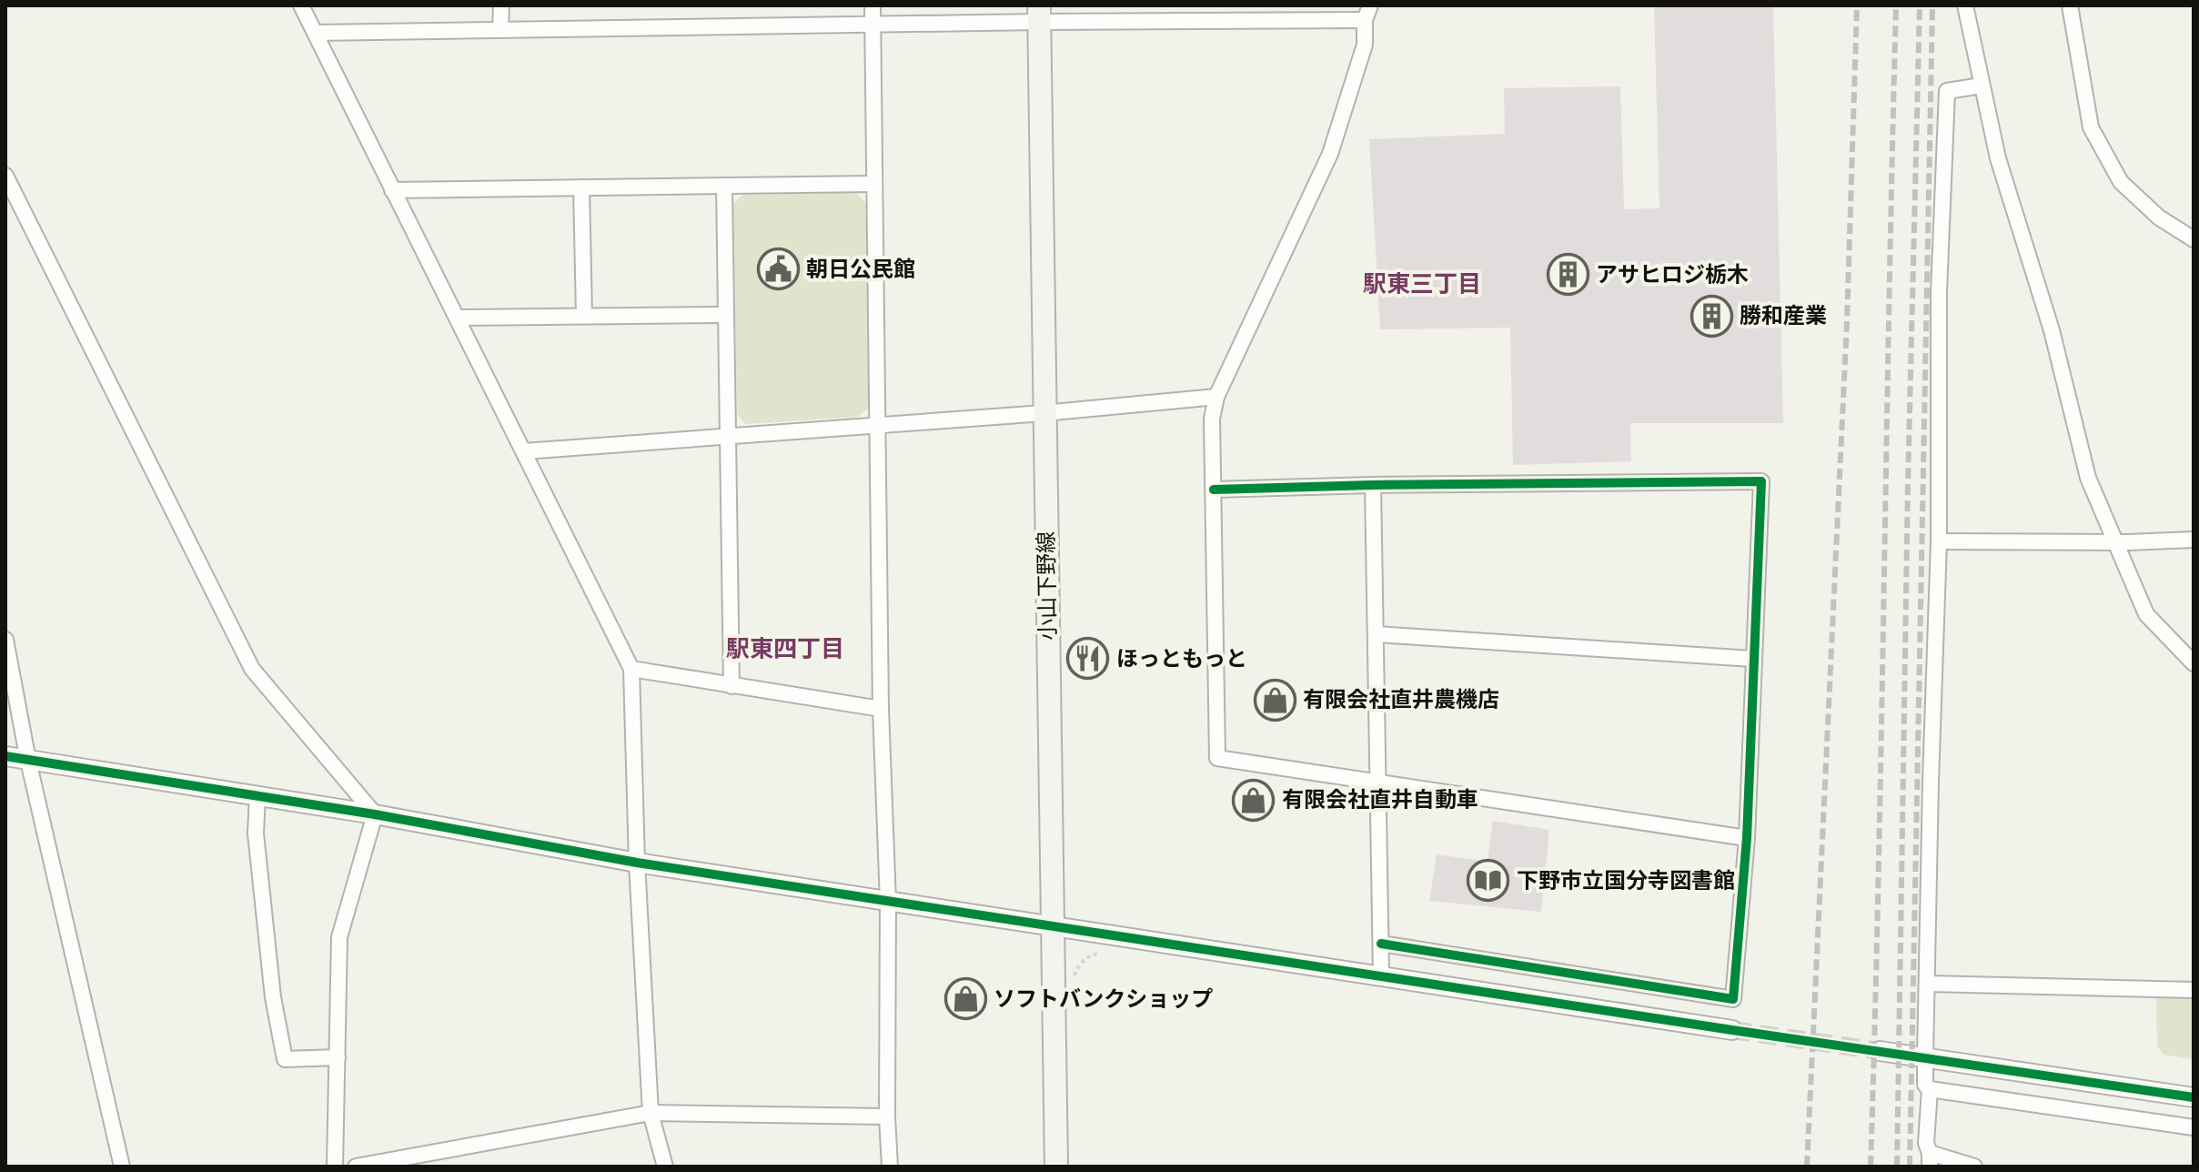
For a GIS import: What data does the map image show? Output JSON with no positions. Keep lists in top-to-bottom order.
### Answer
{
  "streets": {
    "main road": ["小山下野線"]
  },
  "districts": ["駅東三丁目", "駅東四丁目"],
  "places": {
    "public building": ["朝日公民館"],
    "building": ["アサヒロジ栃木", "勝和産業"],
    "restaurant": ["ほっともっと"],
    "shop": ["有限会社直井農機店", "有限会社直井自動車", "ソフトバンクショップ"],
    "library": ["下野市立国分寺図書館"]
  }
}
